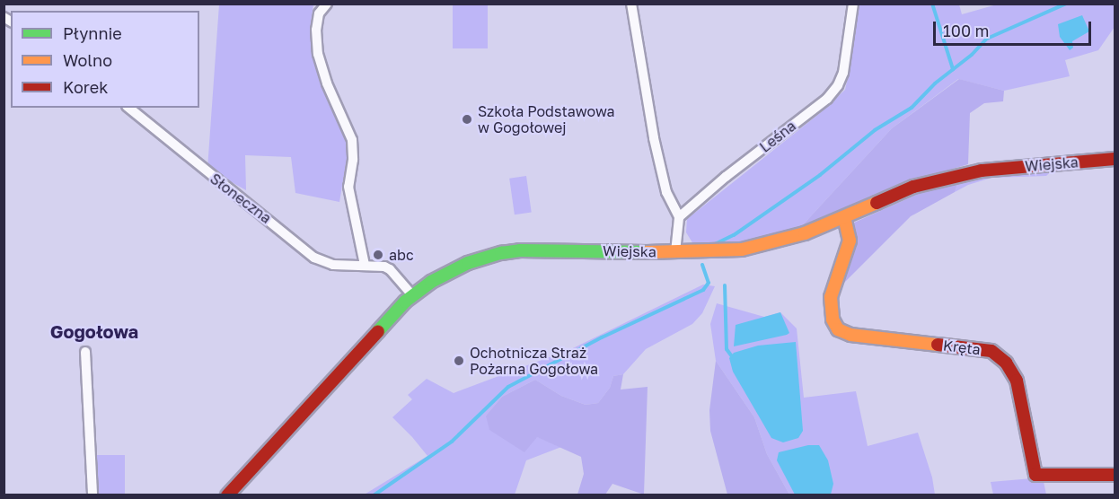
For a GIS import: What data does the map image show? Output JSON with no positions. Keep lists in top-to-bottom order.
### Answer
{
  "streets": {
    "street": [
      "Leśna",
      "Wiejska",
      "Słoneczna",
      "Kręta"
    ]
  },
  "crossings": [
    ["Wiejska", "Słoneczna"],
    ["Wiejska", "Kręta"]
  ],
  "districts": ["Gogołowa"],
  "places": ["Szkoła Podstawowa w Gogołowej", "abc", "Ochotnicza Straż Pożarna Gogołowa"],
  "legend": ["Płynnie", "Wolno", "Korek"],
  "scale_bar": "100 m"
}
